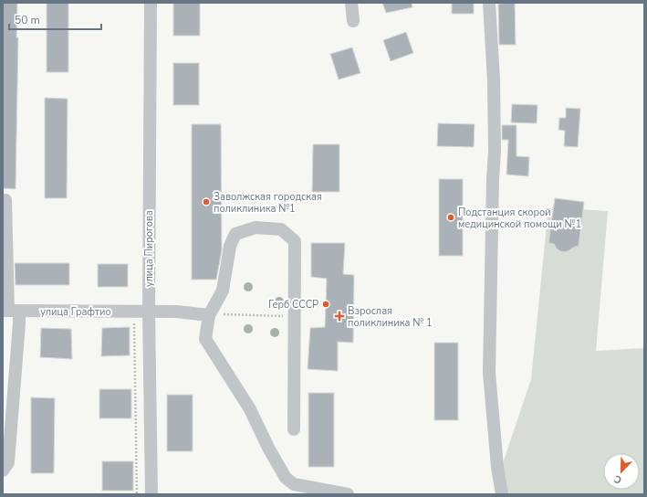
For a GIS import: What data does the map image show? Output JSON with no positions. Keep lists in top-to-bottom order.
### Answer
{
  "streets": {
    "street": ["улица Пирогова", "улица Графтио"]
  },
  "crossings": [
    ["улица Пирогова", "улица Графтио"]
  ],
  "places": {
    "other": ["Заволжская городская поликлиника №1", "Подстанция скорой медицинской помощи №1", "Герб СССР"],
    "health": ["Взрослая поликлиника № 1"]
  },
  "scale_bar": "50 m",
  "north": "bottom left"
}
